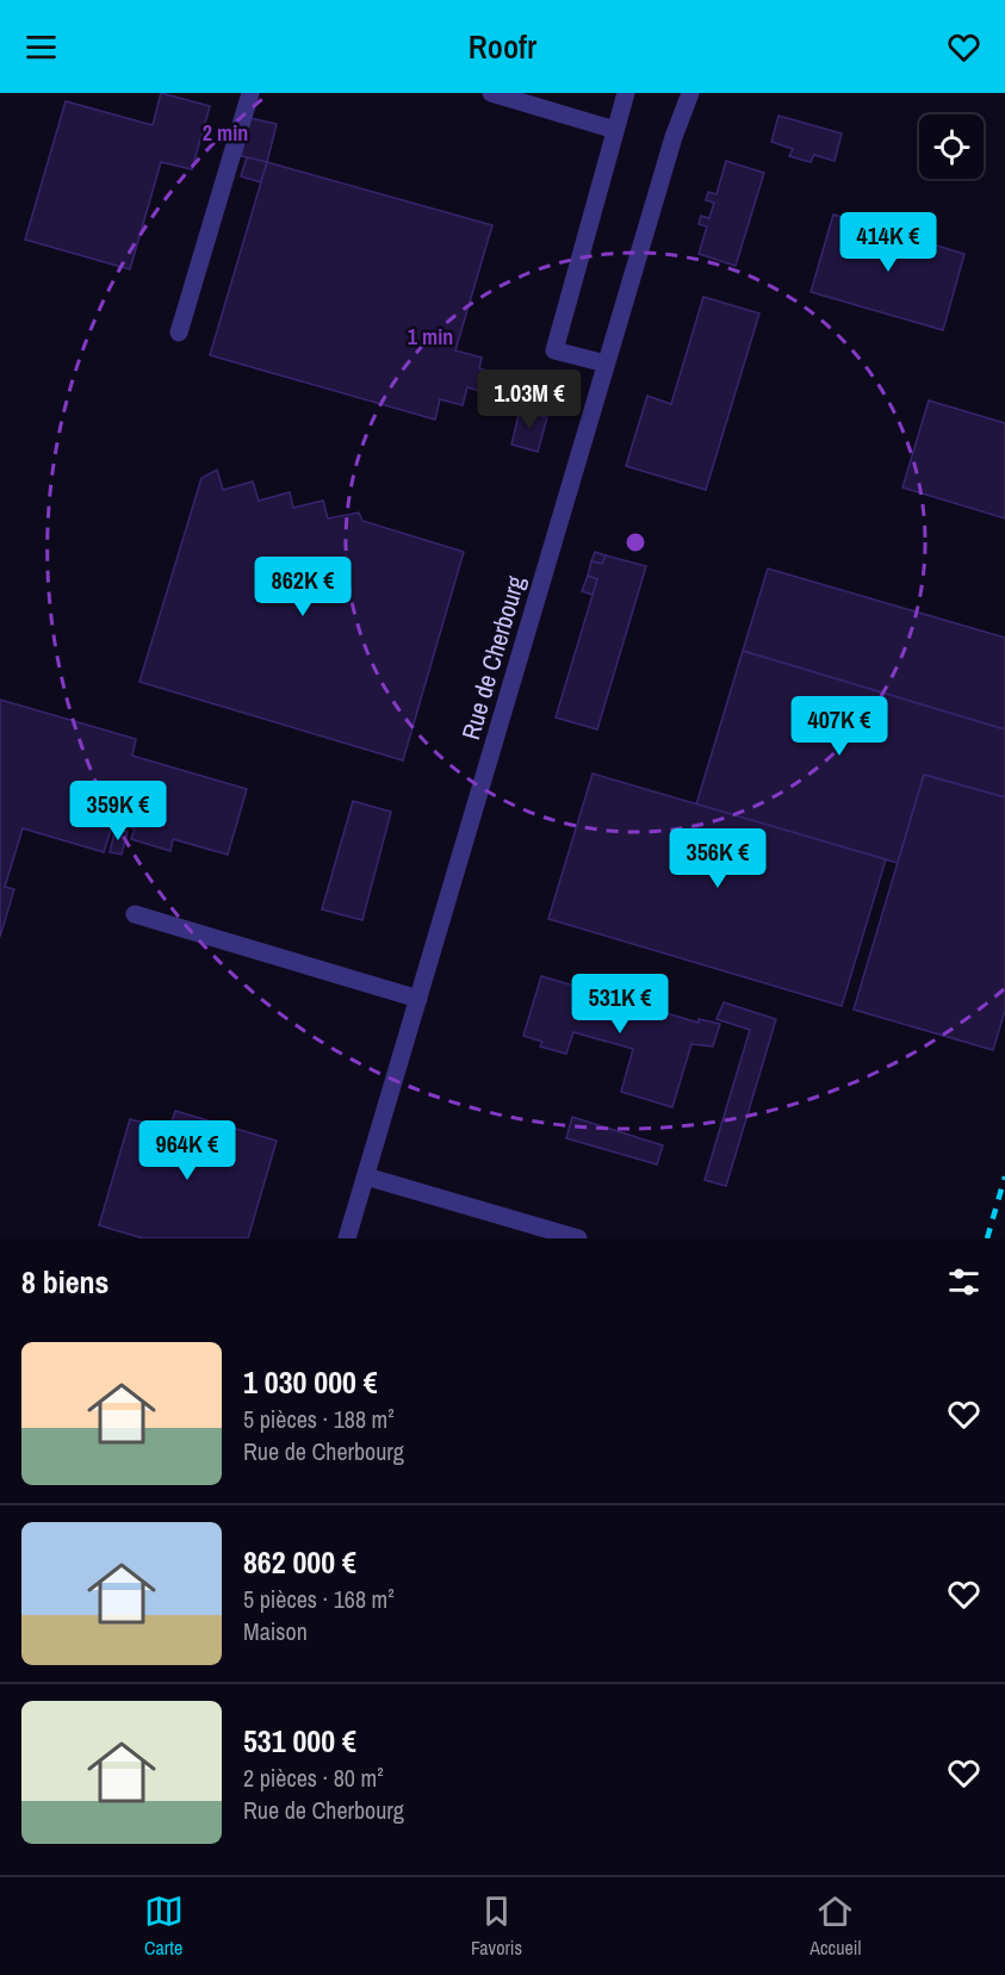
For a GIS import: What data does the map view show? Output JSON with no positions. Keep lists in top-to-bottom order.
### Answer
{
  "streets": {
    "street": ["Rue de Cherbourg"]
  },
  "page": {
    "header": "Roofr",
    "price": [
      "414K €",
      "1.03M €",
      "862K €",
      "407K €",
      "359K €",
      "356K €",
      "531K €",
      "964K €"
    ],
    "heading": "8 biens",
    "list": [
      {
        "name": "1 030 000 €",
        "note": "5 pièces · 188 m² · Rue de Cherbourg"
      },
      {
        "name": "862 000 €",
        "note": "5 pièces · 168 m² · Maison"
      },
      {
        "name": "531 000 €",
        "note": "2 pièces · 80 m² · Rue de Cherbourg"
      }
    ],
    "tabs": ["Carte", "Favoris", "Accueil"]
  },
  "rings": ["2 min", "1 min"]
}
